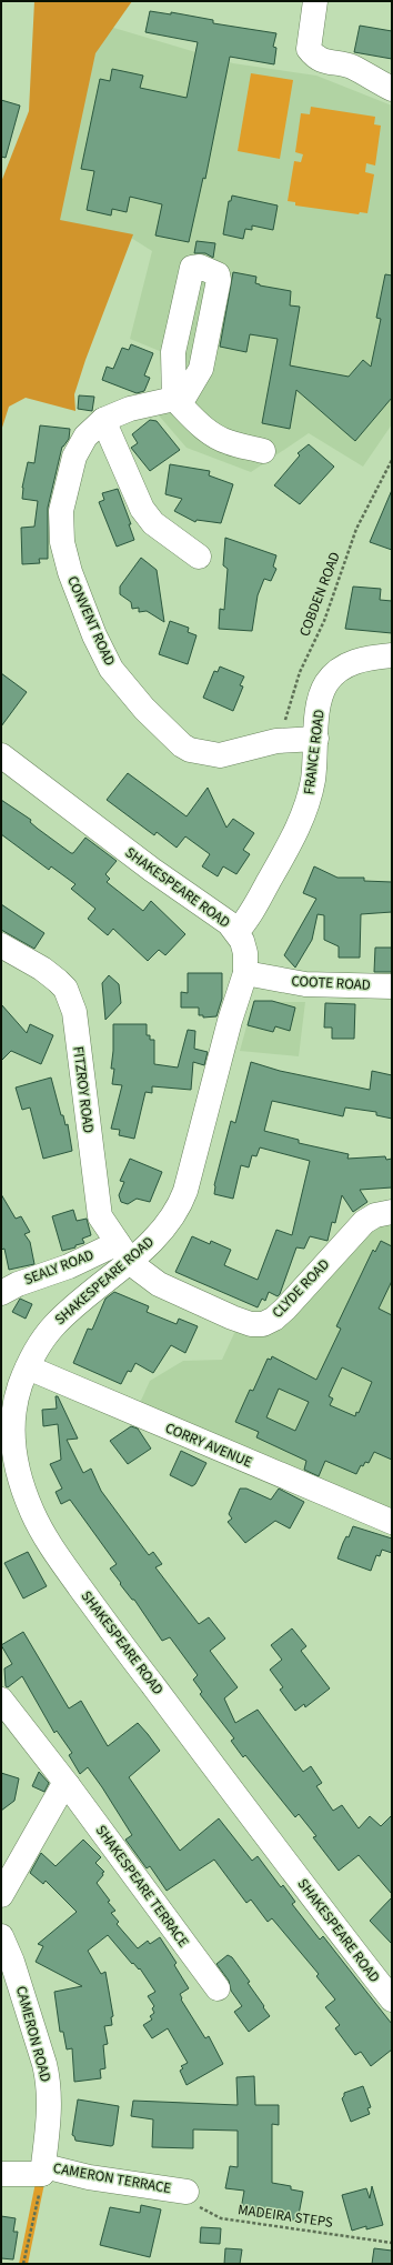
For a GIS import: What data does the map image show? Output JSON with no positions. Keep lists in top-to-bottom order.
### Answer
{
  "streets": {
    "street": [
      "CONVENT ROAD",
      "FRANCE ROAD",
      "SHAKESPEARE ROAD",
      "COOTE ROAD",
      "FITZROY ROAD",
      "SEALY ROAD",
      "CLYDE ROAD",
      "CORRY AVENUE",
      "SHAKESPEARE TERRACE",
      "CAMERON ROAD",
      "CAMERON TERRACE"
    ],
    "path": ["COBDEN ROAD", "MADEIRA STEPS"]
  },
  "crossings": [
    ["COBDEN ROAD", "CONVENT ROAD"],
    ["CONVENT ROAD", "FRANCE ROAD"],
    ["FRANCE ROAD", "SHAKESPEARE ROAD"],
    ["SHAKESPEARE ROAD", "COOTE ROAD"],
    ["SHAKESPEARE ROAD", "FITZROY ROAD"],
    ["SHAKESPEARE ROAD", "SEALY ROAD"],
    ["SHAKESPEARE ROAD", "CLYDE ROAD"],
    ["SHAKESPEARE ROAD", "CORRY AVENUE"],
    ["FITZROY ROAD", "SEALY ROAD"],
    ["FITZROY ROAD", "CLYDE ROAD"],
    ["SEALY ROAD", "CLYDE ROAD"],
    ["CAMERON ROAD", "CAMERON TERRACE"],
    ["CAMERON TERRACE", "MADEIRA STEPS"]
  ]
}
